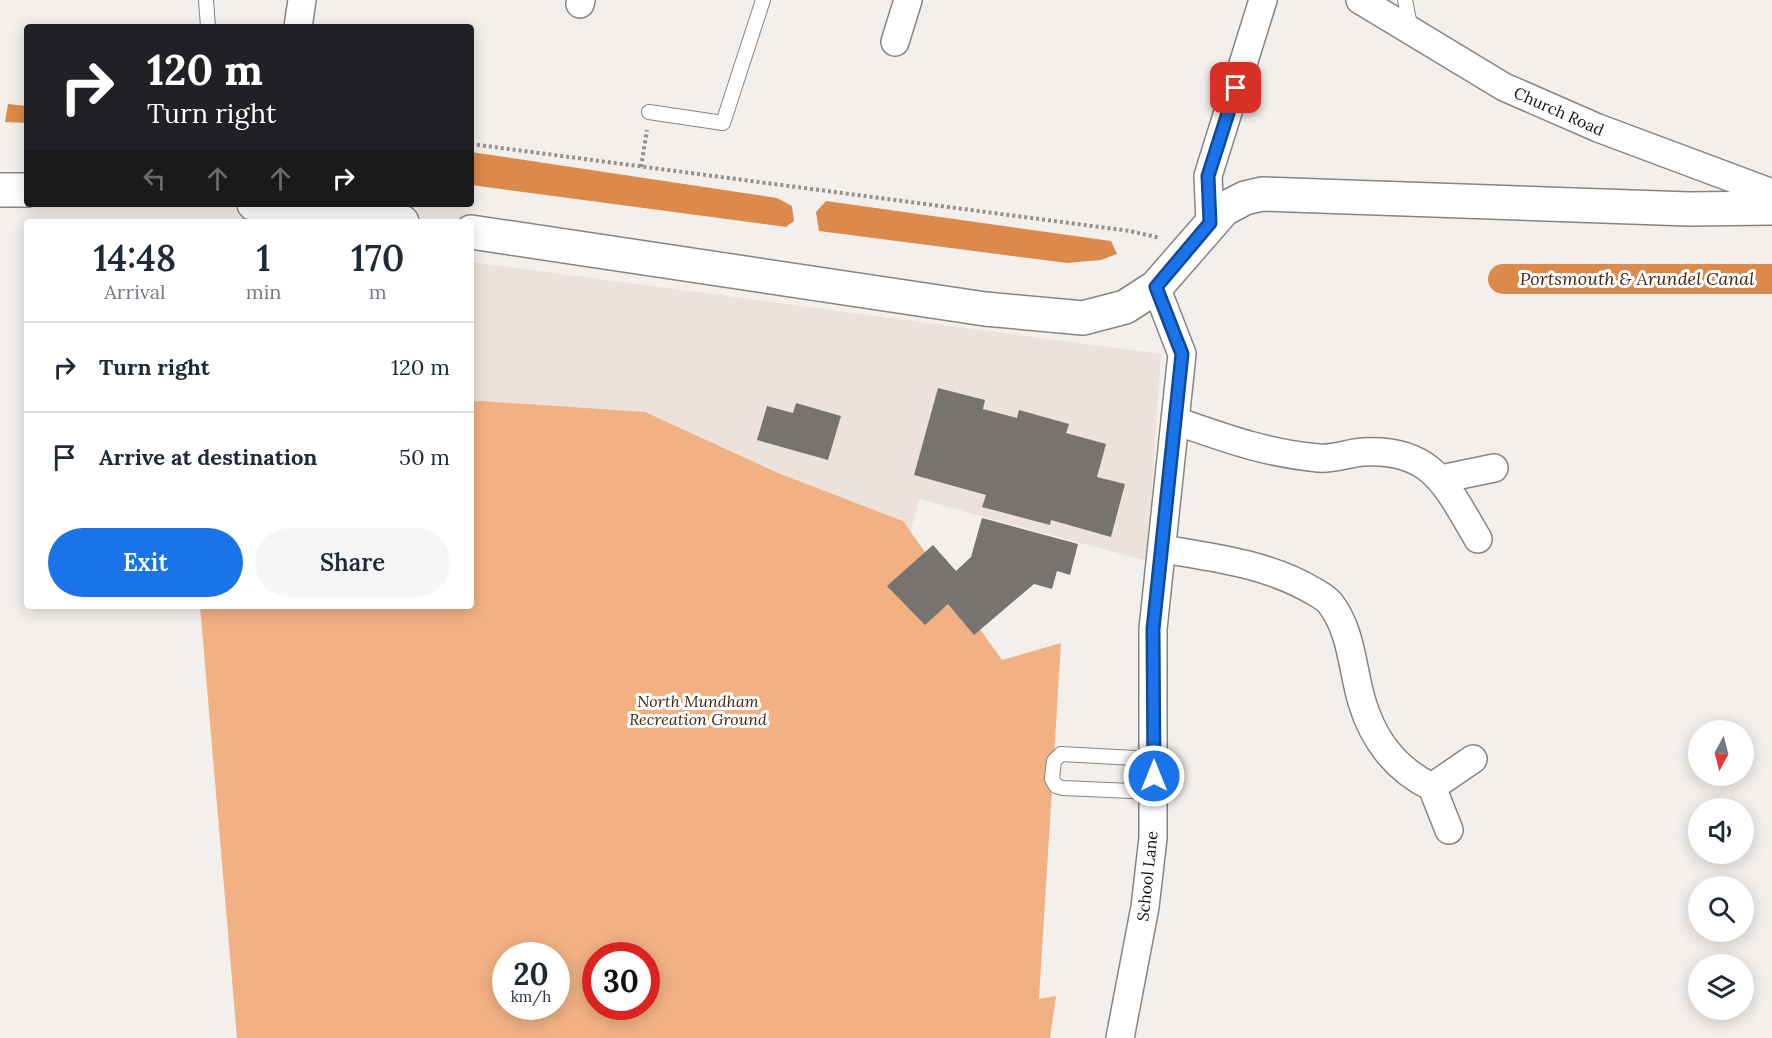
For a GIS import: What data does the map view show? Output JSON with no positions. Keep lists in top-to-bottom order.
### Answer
{
  "streets": {
    "street": ["Church Road", "School Lane"]
  },
  "water": ["Portsmouth & Arundel Canal"],
  "parks": ["North Mundham Recreation Ground"],
  "north": "bottom",
  "page": {
    "turn": ["120 m", "Turn right"],
    "eta": [
      "14:48",
      "Arrival",
      "1",
      "min",
      "170",
      "m"
    ],
    "list": [
      {
        "name": "Turn right",
        "value": "120 m"
      },
      {
        "name": "Arrive at destination",
        "value": "50 m"
      }
    ],
    "buttons": ["Exit", "Share"],
    "speed": "20 km/h",
    "limit": "30"
  }
}
